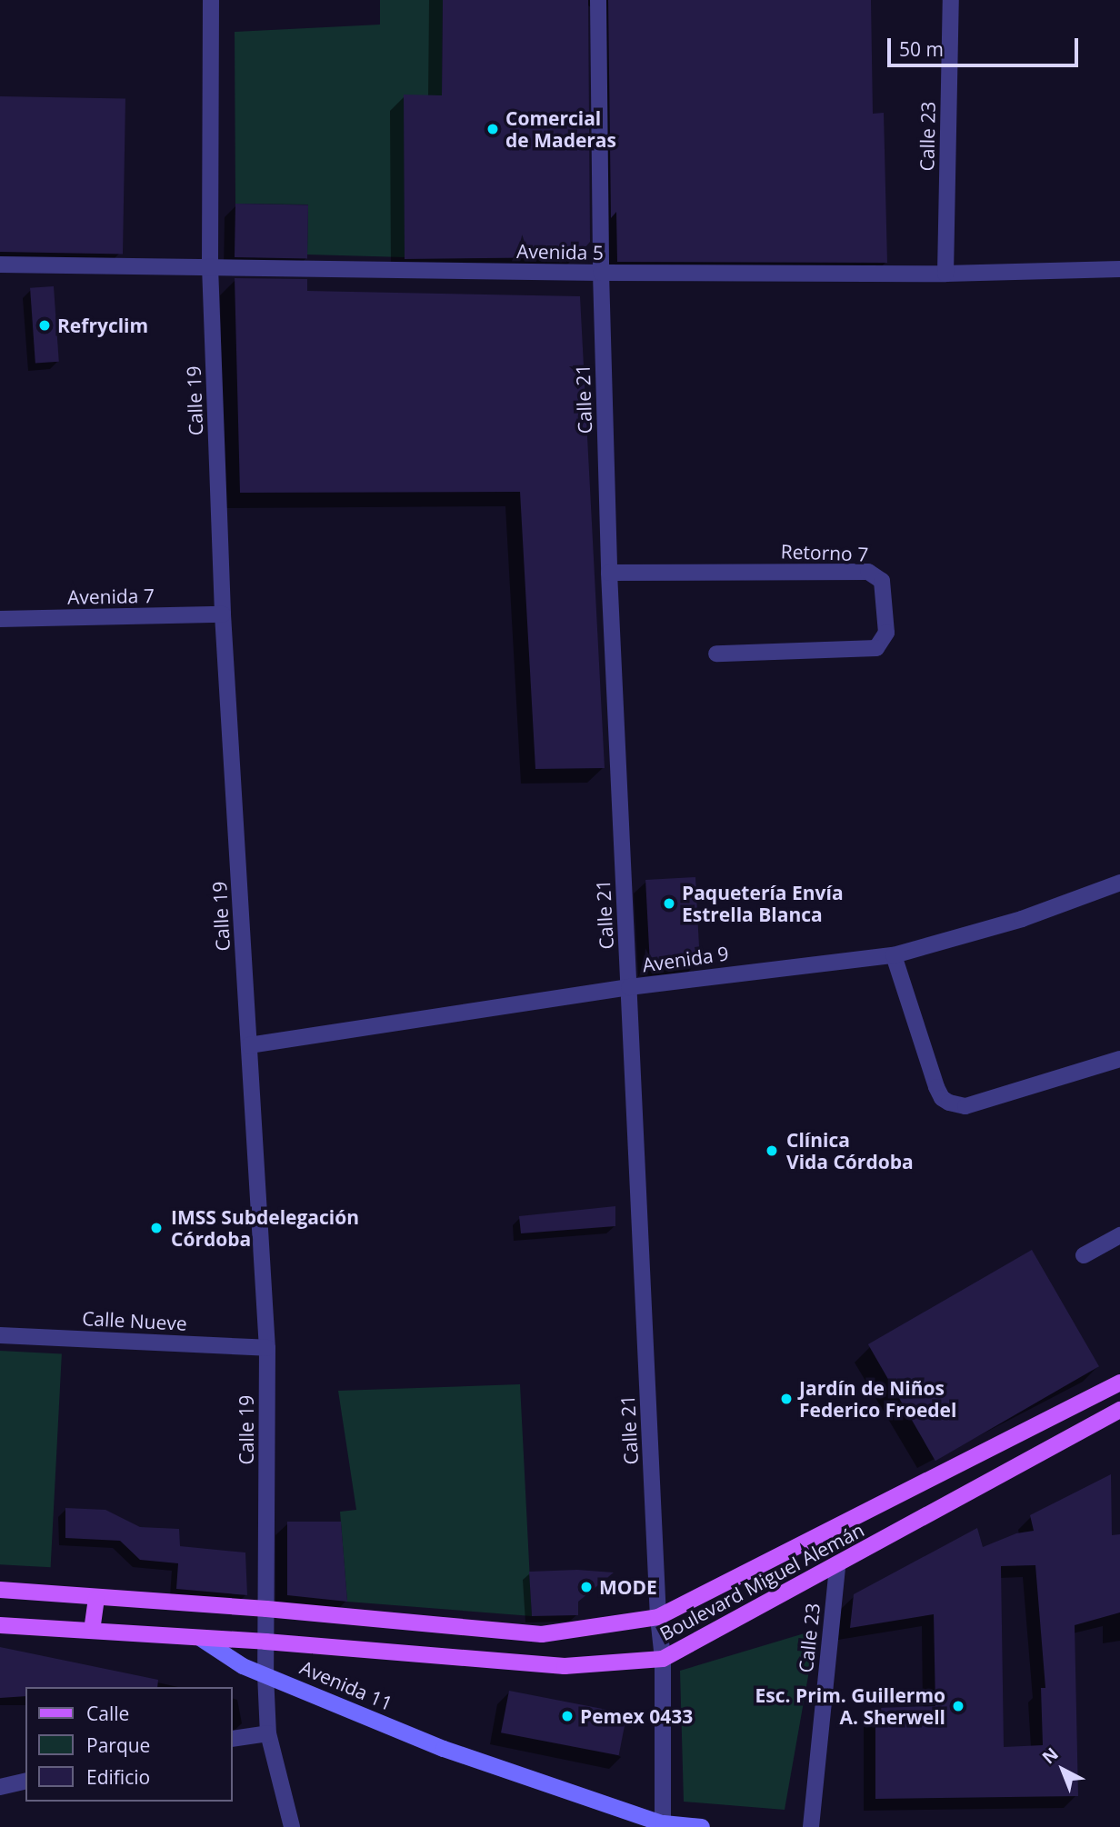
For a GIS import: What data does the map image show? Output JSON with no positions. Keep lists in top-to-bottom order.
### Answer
{
  "streets": {
    "main road": ["Boulevard Miguel Alemán", "Avenida 11"],
    "street": [
      "Calle 23",
      "Avenida 5",
      "Calle 21",
      "Calle 19",
      "Retorno 7",
      "Avenida 7",
      "Avenida 9",
      "Calle Nueve"
    ]
  },
  "crossings": [
    ["Calle 23", "Avenida 5"],
    ["Calle 23", "Boulevard Miguel Alemán"],
    ["Avenida 5", "Calle 21"],
    ["Avenida 5", "Calle 19"],
    ["Calle 21", "Retorno 7"],
    ["Calle 21", "Avenida 9"],
    ["Calle 21", "Boulevard Miguel Alemán"],
    ["Calle 21", "Avenida 11"],
    ["Calle 19", "Avenida 7"],
    ["Calle 19", "Avenida 9"],
    ["Calle 19", "Calle Nueve"],
    ["Calle 19", "Boulevard Miguel Alemán"],
    ["Calle 19", "Avenida 11"],
    ["Boulevard Miguel Alemán", "Avenida 11"]
  ],
  "places": [
    "Comercial de Maderas",
    "Refryclim",
    "Paquetería Envía Estrella Blanca",
    "Clínica Vida Córdoba",
    "IMSS Subdelegación Córdoba",
    "Jardín de Niños Federico Froedel",
    "MODE",
    "Esc. Prim. Guillermo A. Sherwell",
    "Pemex 0433"
  ],
  "legend": ["Calle", "Parque", "Edificio"],
  "scale_bar": "50 m",
  "north": "top left"
}
